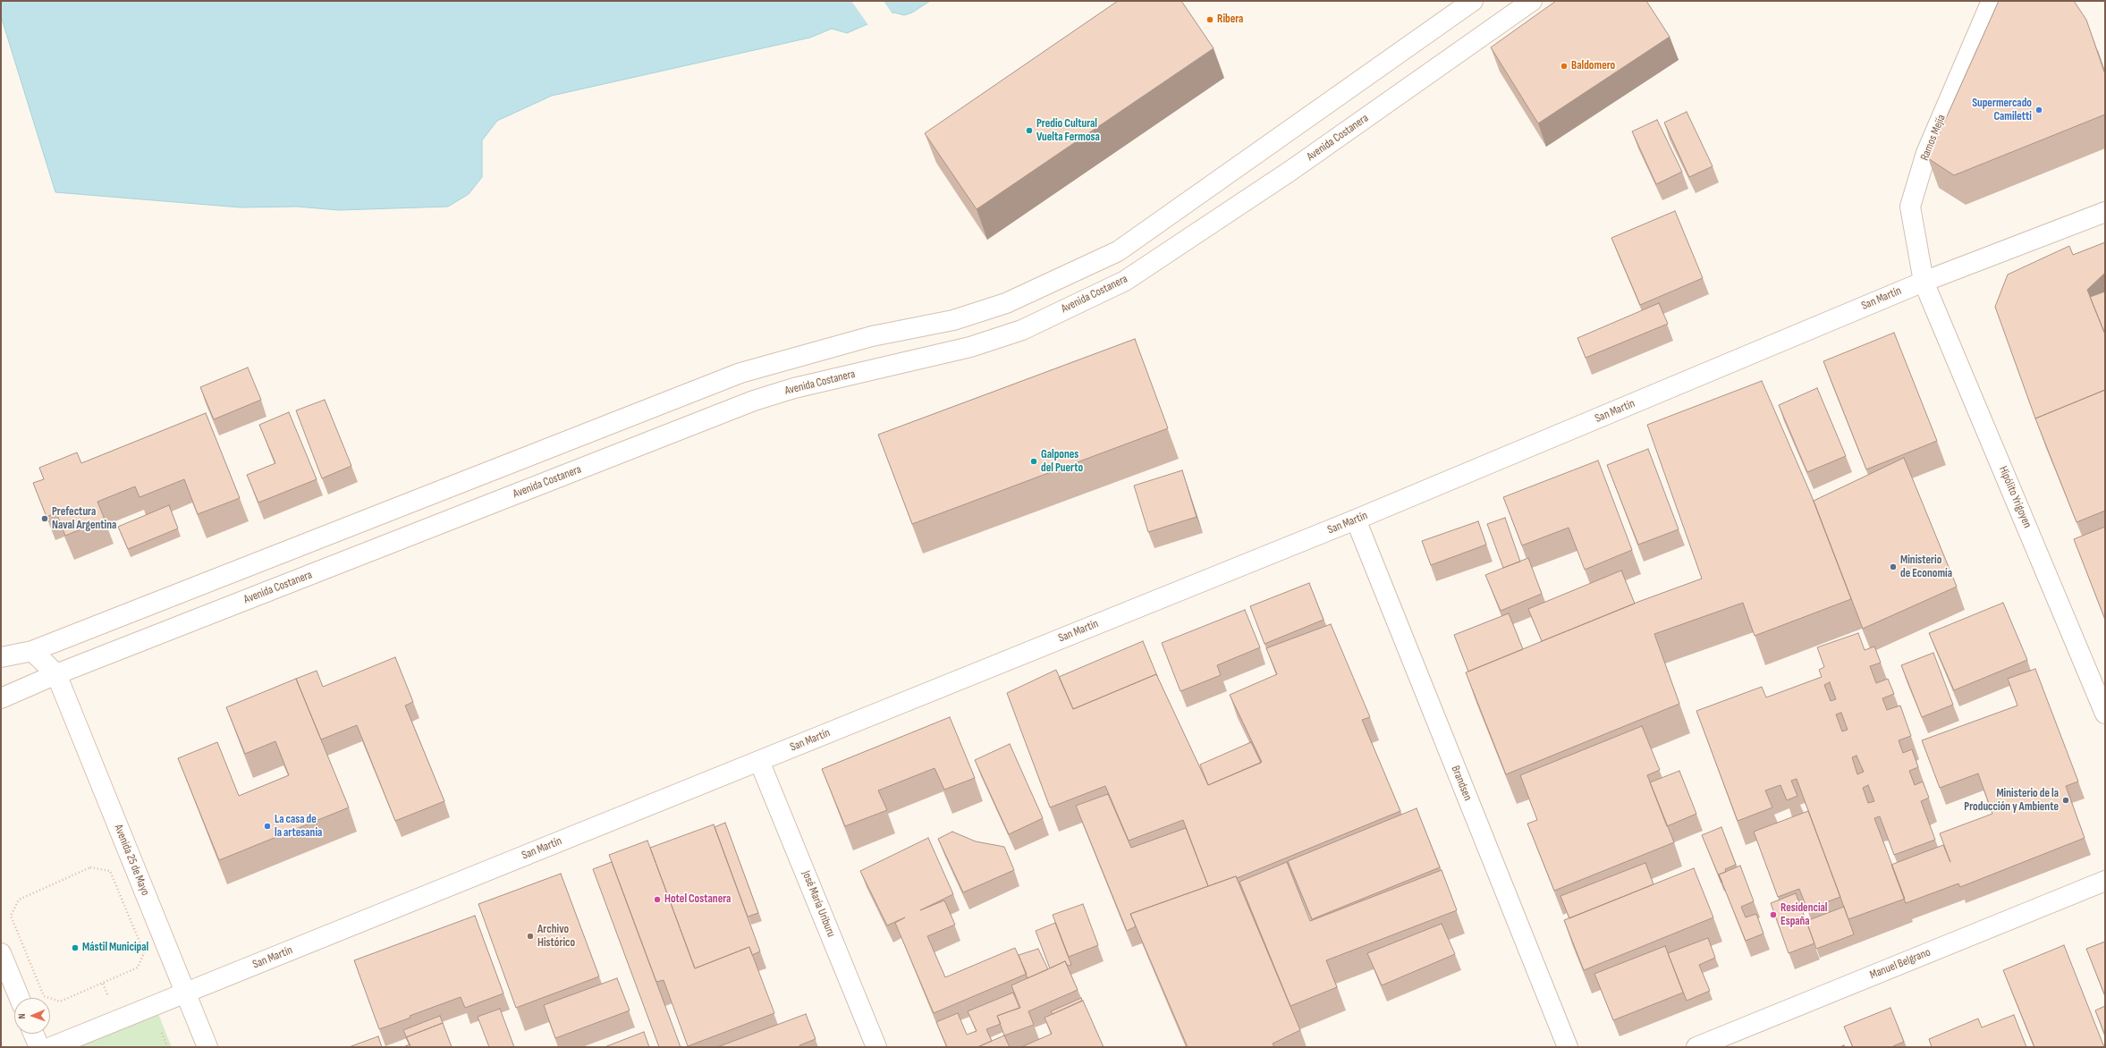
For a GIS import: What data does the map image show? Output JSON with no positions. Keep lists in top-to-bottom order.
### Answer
{
  "streets": {
    "street": [
      "Avenida Costanera",
      "Ramos Mejía",
      "San Martín",
      "Hipólito Yrigoyen",
      "Brandsen",
      "Avenida 25 de Mayo",
      "José María Uriburu",
      "Manuel Belgrano"
    ]
  },
  "crossings": [
    ["Avenida Costanera", "Avenida 25 de Mayo"],
    ["Ramos Mejía", "San Martín"],
    ["Ramos Mejía", "Hipólito Yrigoyen"],
    ["San Martín", "Hipólito Yrigoyen"],
    ["San Martín", "Brandsen"],
    ["San Martín", "Avenida 25 de Mayo"],
    ["San Martín", "José María Uriburu"]
  ],
  "places": [
    "Ribera",
    "Baldomero",
    "Supermercado Camiletti",
    "Predio Cultural Vuelta Fermosa",
    "Galpones del Puerto",
    "Prefectura Naval Argentina",
    "Ministerio de Economía",
    "Ministerio de la Producción y Ambiente",
    "La casa de la artesania",
    "Hotel Costanera",
    "Residencial España",
    "Archivo Histórico",
    "Mástil Municipal"
  ],
  "north": "left"
}
